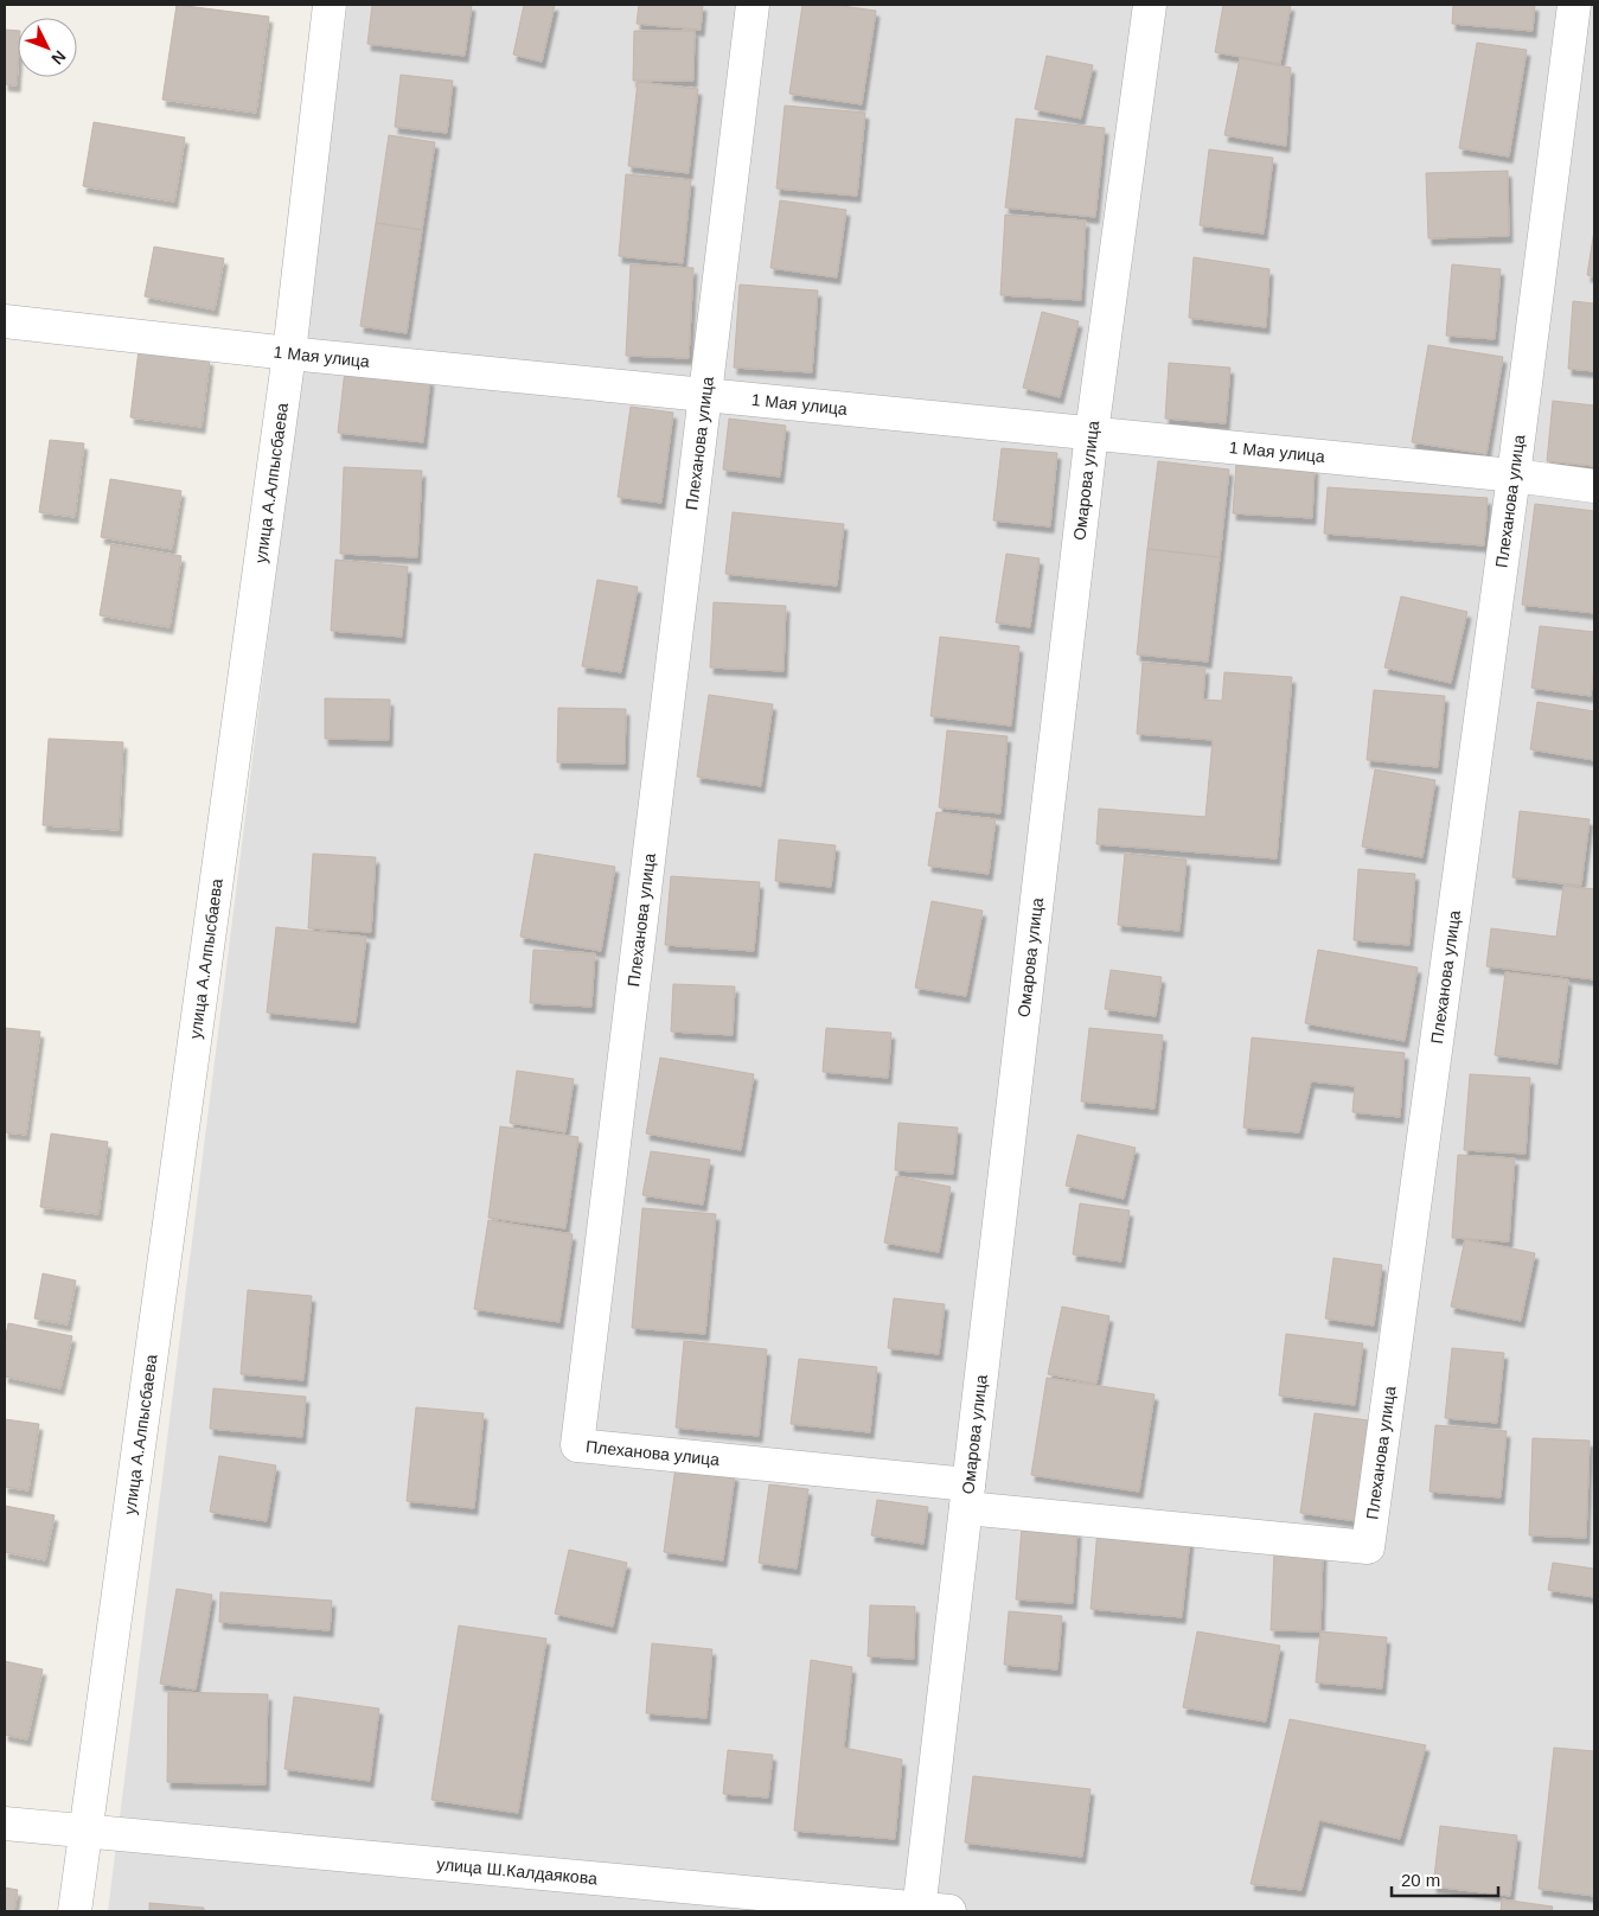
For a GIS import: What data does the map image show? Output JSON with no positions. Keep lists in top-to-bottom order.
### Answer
{
  "streets": {
    "street": [
      "1 Мая улица",
      "Плеханова улица",
      "Омарова улица",
      "улица А.Алпысбаева",
      "улица Ш.Калдаякова"
    ]
  },
  "crossings": [
    ["1 Мая улица", "Плеханова улица"],
    ["1 Мая улица", "Омарова улица"],
    ["1 Мая улица", "улица А.Алпысбаева"],
    ["Плеханова улица", "Омарова улица"],
    ["Омарова улица", "улица Ш.Калдаякова"],
    ["улица А.Алпысбаева", "улица Ш.Калдаякова"]
  ],
  "scale_bar": "20 m",
  "north": "bottom right"
}
